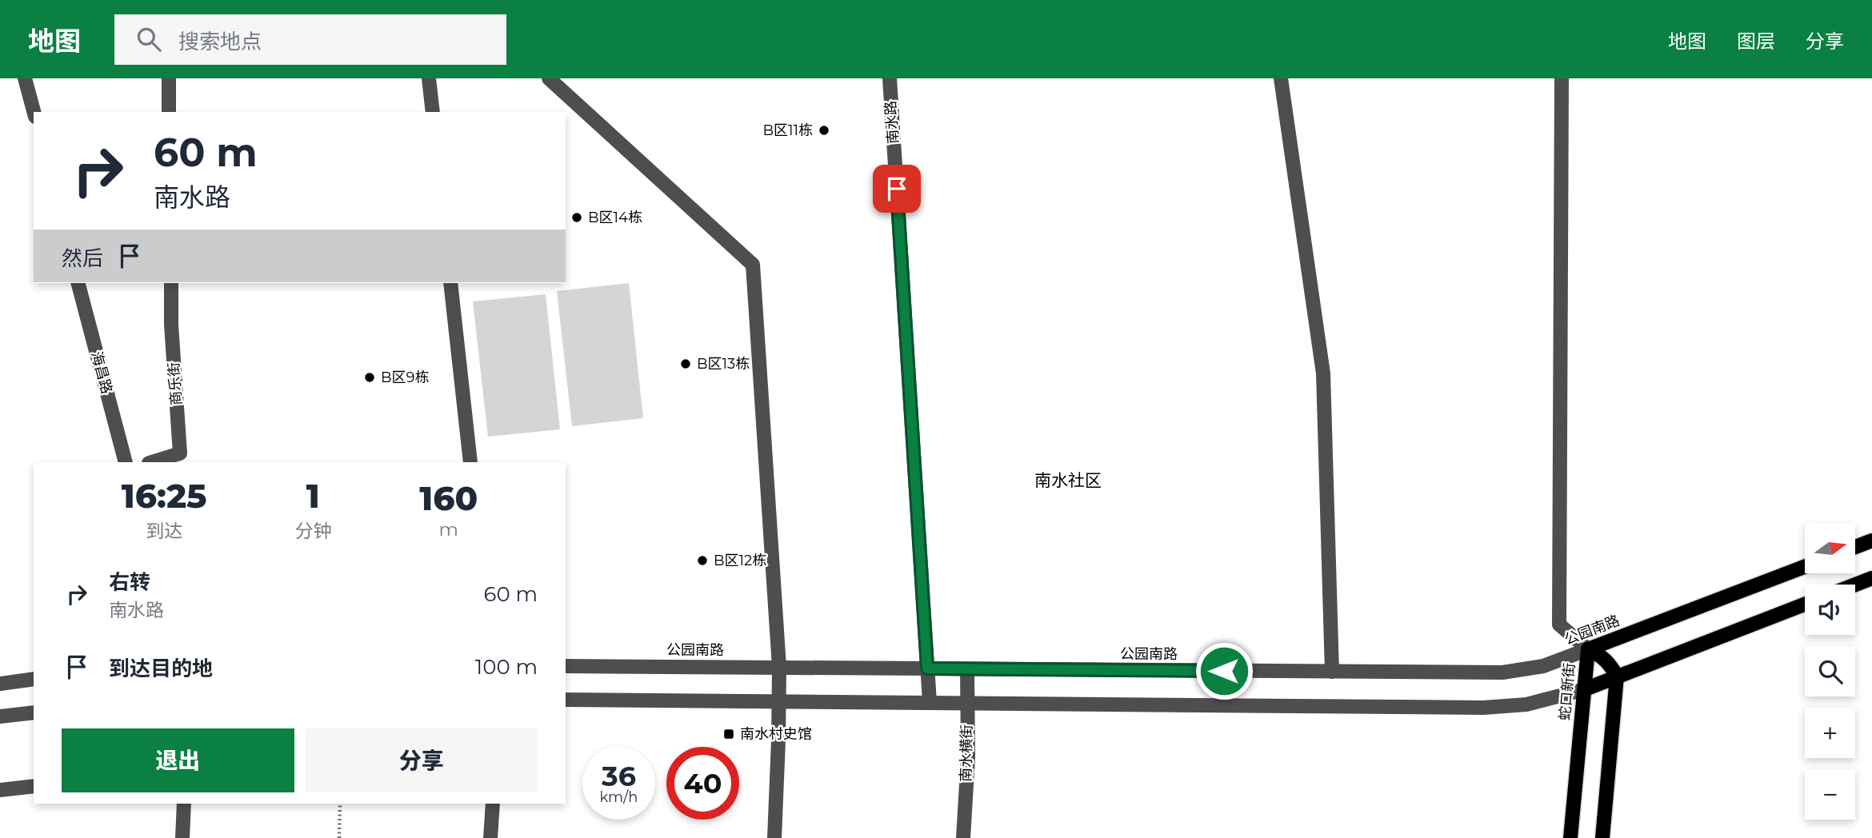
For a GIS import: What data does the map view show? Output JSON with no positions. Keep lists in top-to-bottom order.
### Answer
{
  "streets": {
    "main road": ["公园南路", "蛇口新街"],
    "street": [
      "南水路",
      "海昌路",
      "商乐街",
      "南水横街"
    ]
  },
  "crossings": [
    ["南水路", "公园南路"],
    ["公园南路", "蛇口新街"],
    ["公园南路", "南水横街"]
  ],
  "districts": ["南水社区"],
  "places": {
    "other": [
      "B区11栋",
      "B区14栋",
      "B区13栋",
      "B区9栋",
      "B区12栋"
    ],
    "transit": ["南水村史馆"]
  },
  "north": "right",
  "page": {
    "header": "地图",
    "search": "搜索地点",
    "nav": ["地图", "图层", "分享"],
    "turn": ["60 m", "南水路"],
    "then": "然后",
    "eta": [
      "16:25",
      "到达",
      "1",
      "分钟",
      "160",
      "m"
    ],
    "map_buttons": ["+", "−"],
    "list": [
      {
        "name": "右转",
        "note": "南水路",
        "value": "60 m"
      },
      {
        "name": "到达目的地",
        "value": "100 m"
      }
    ],
    "buttons": ["退出", "分享"],
    "speed": "36 km/h",
    "limit": "40"
  }
}
